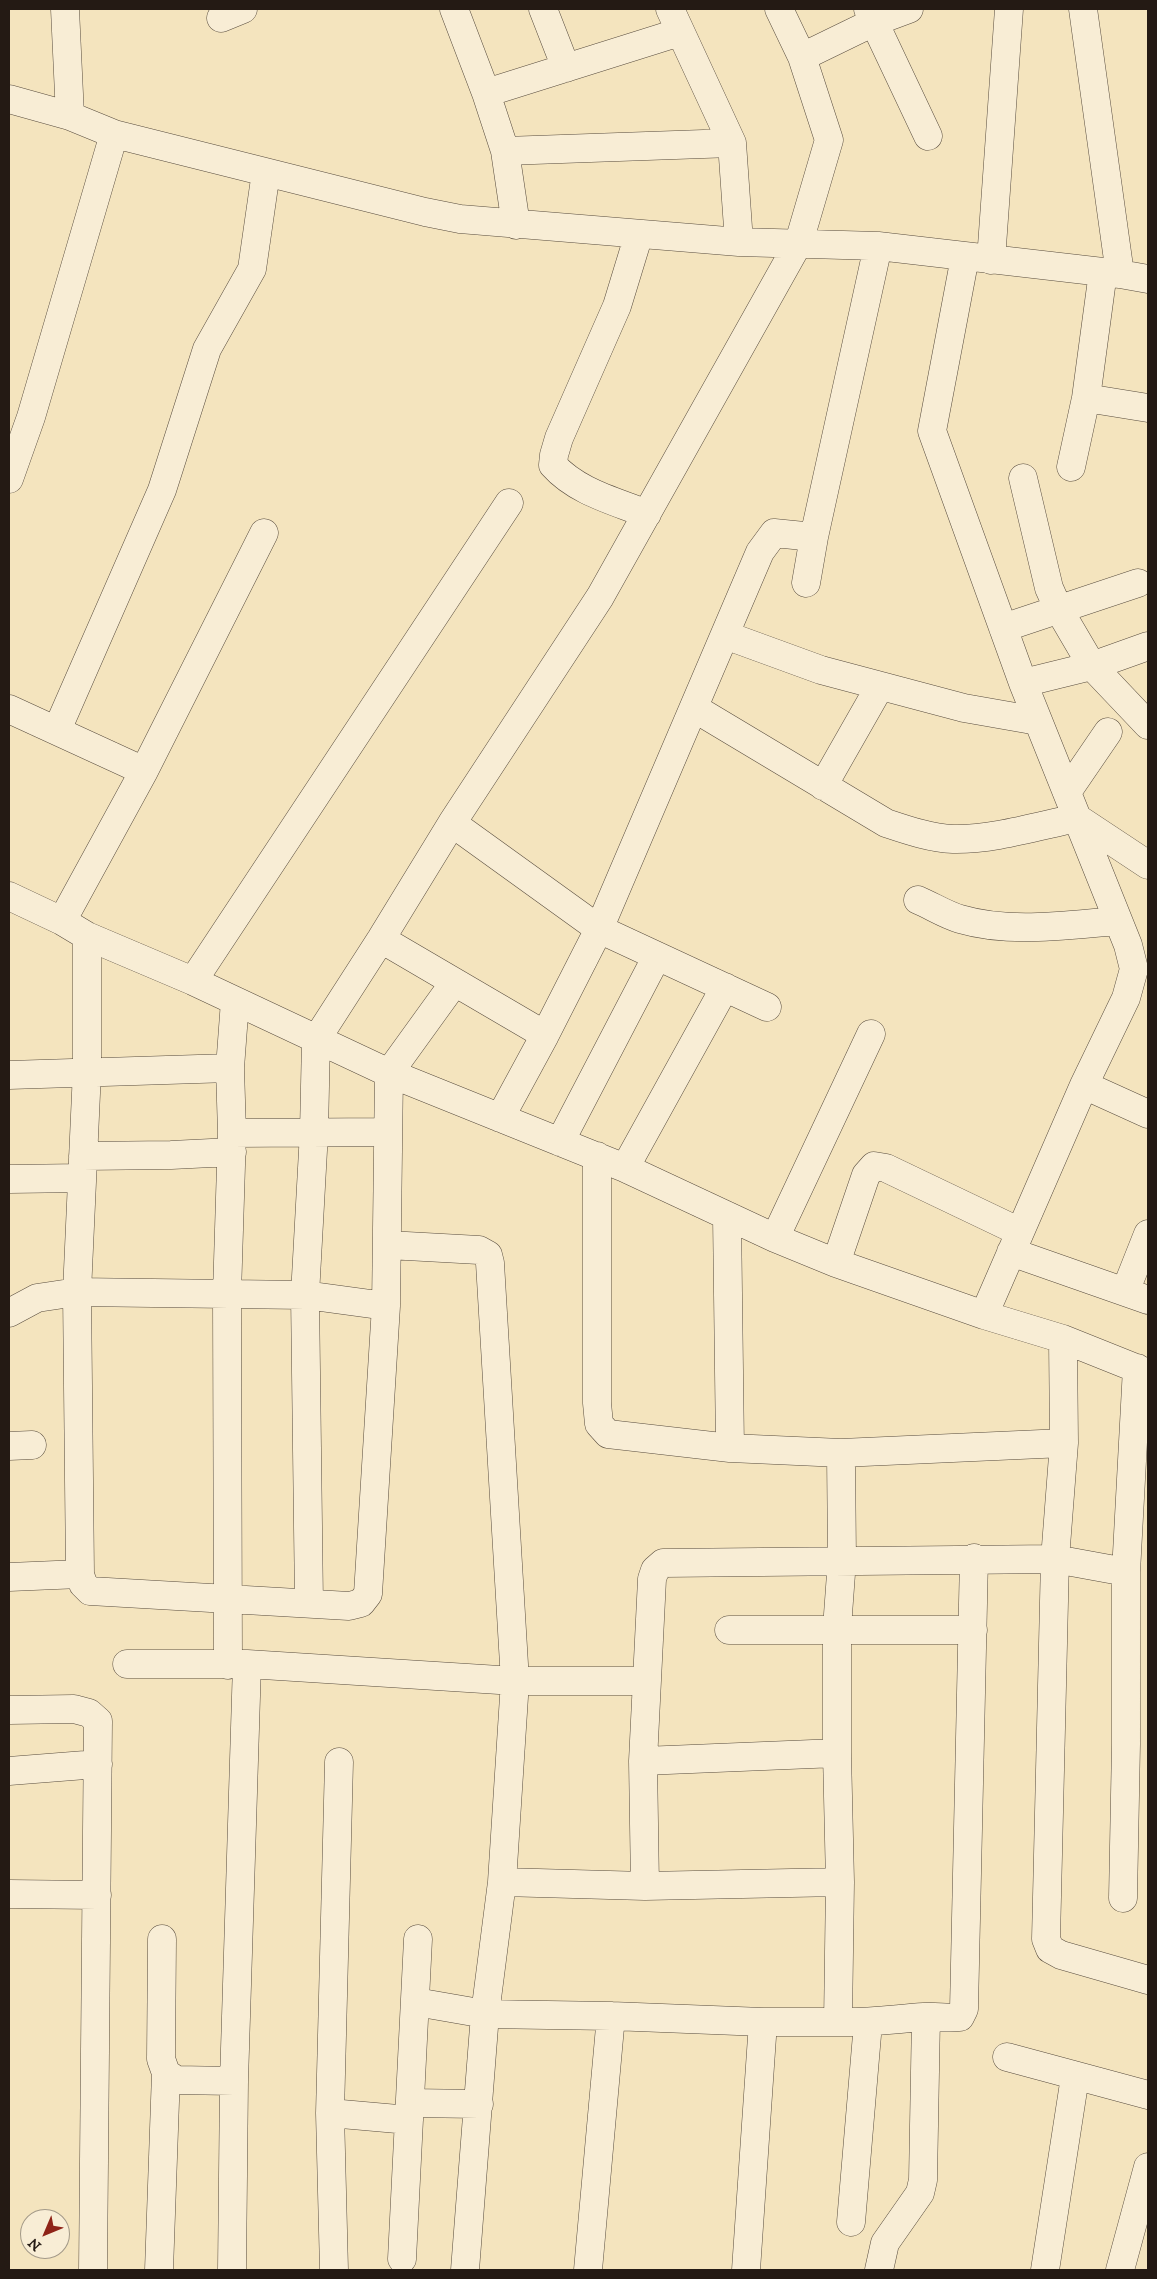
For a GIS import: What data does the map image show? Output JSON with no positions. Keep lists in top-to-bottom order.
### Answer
{
  "north": "bottom left"
}
